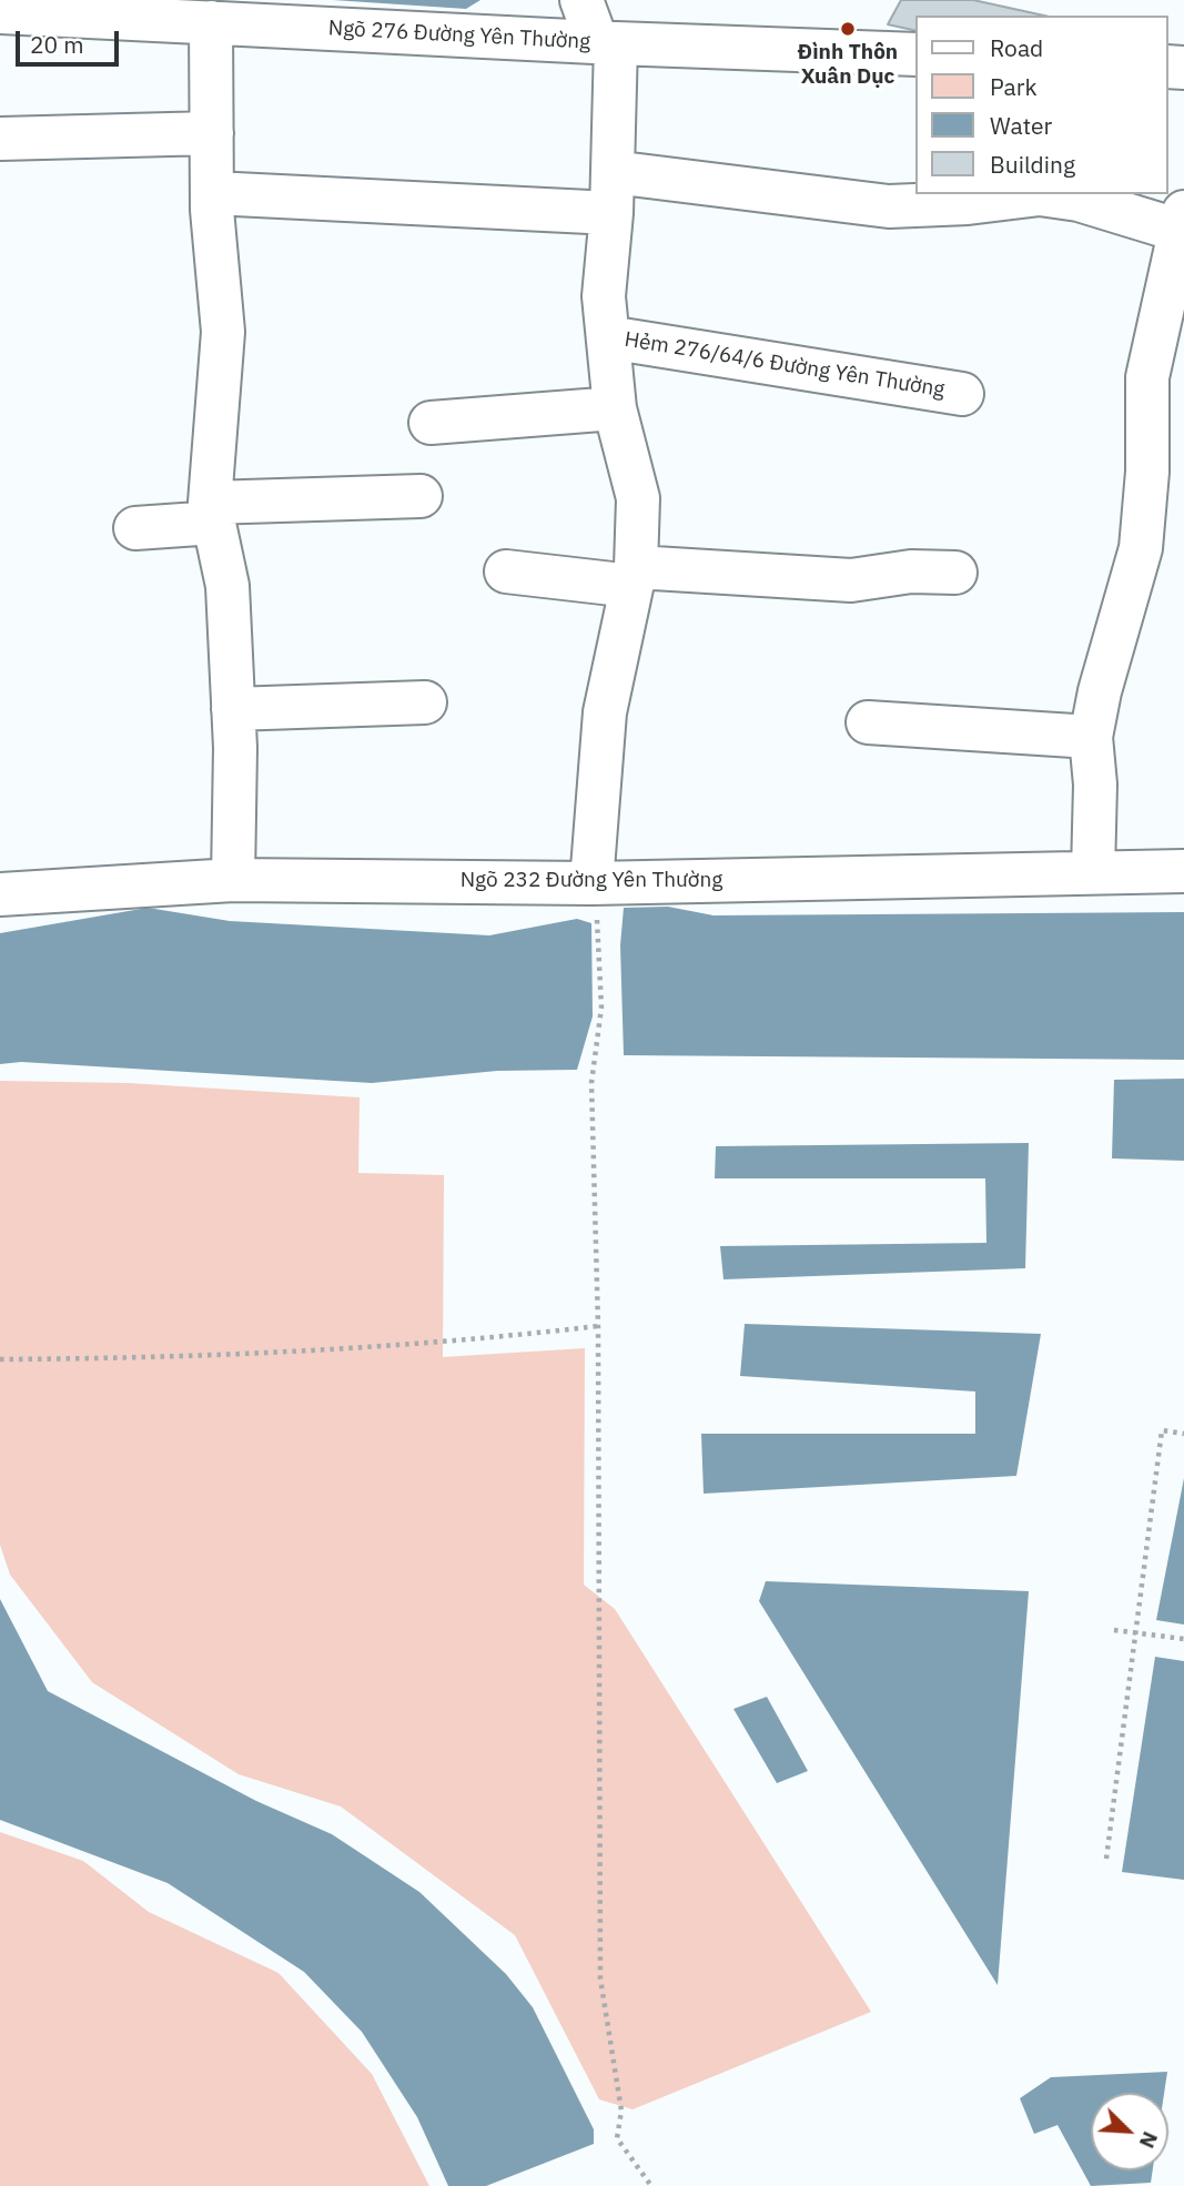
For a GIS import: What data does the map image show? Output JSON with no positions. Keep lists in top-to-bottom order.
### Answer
{
  "streets": {
    "street": ["Ngõ 276 Đường Yên Thường", "Hẻm 276/64/6 Đường Yên Thường", "Ngõ 232 Đường Yên Thường"]
  },
  "places": ["Đình Thôn Xuân Dục"],
  "legend": [
    "Road",
    "Park",
    "Water",
    "Building"
  ],
  "scale_bar": "20 m",
  "north": "bottom right"
}
